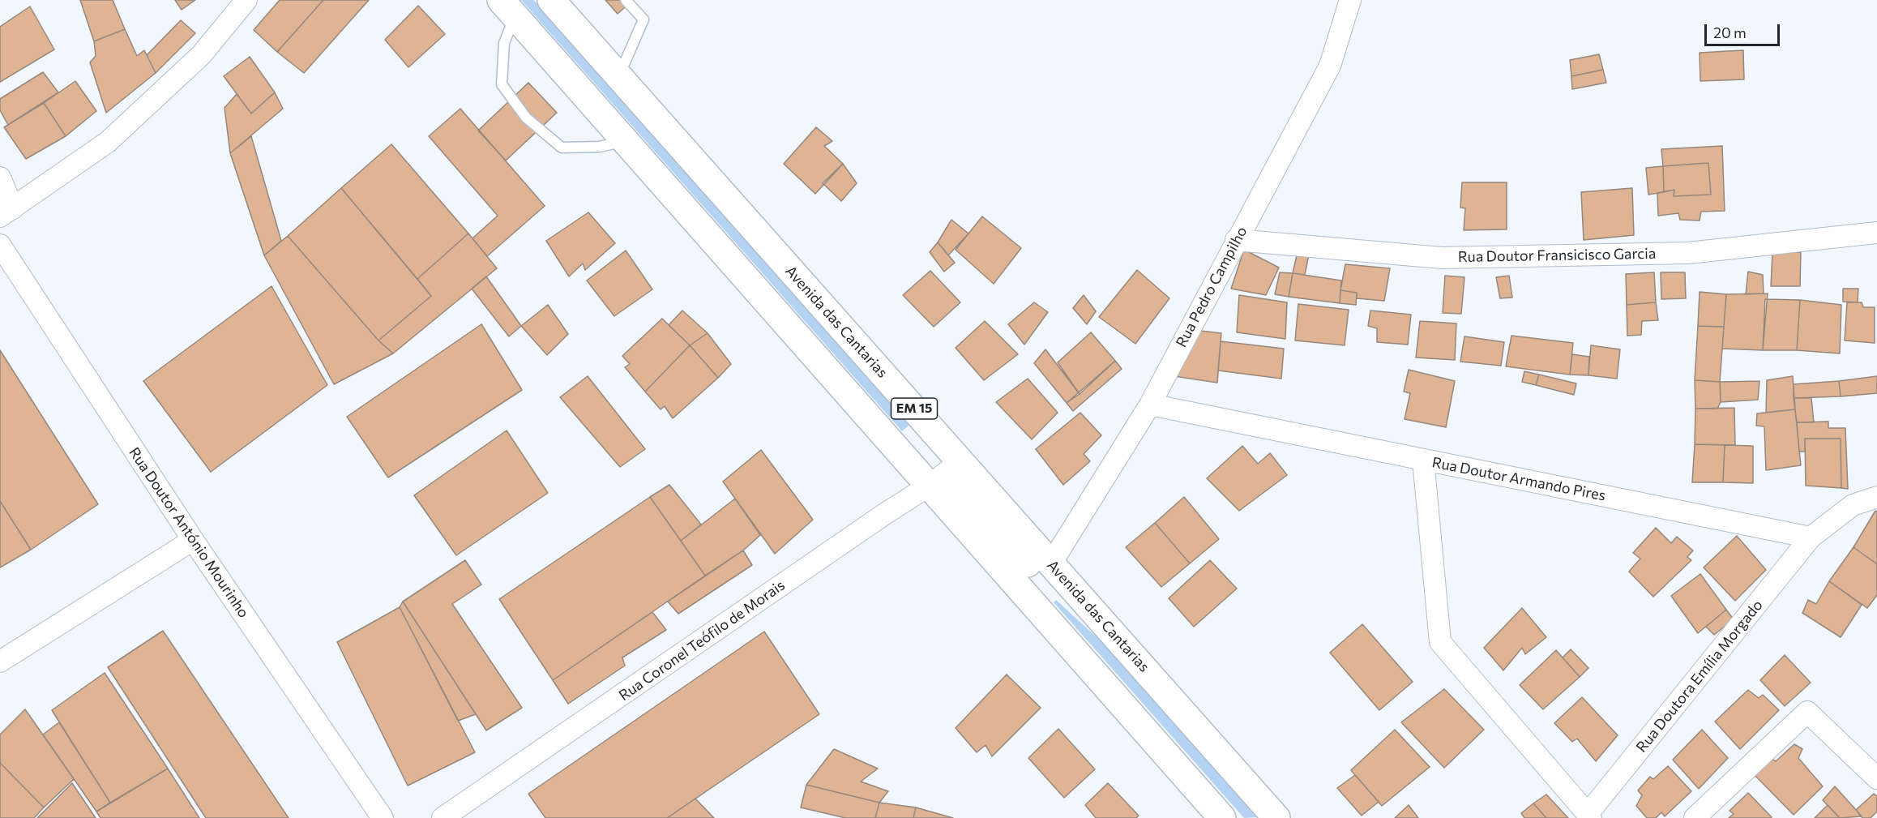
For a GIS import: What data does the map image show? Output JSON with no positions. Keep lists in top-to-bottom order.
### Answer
{
  "streets": {
    "main road": ["Avenida das Cantarias", "EM 15"],
    "street": [
      "Rua Doutor Fransicisco Garcia",
      "Rua Pedro Campilho",
      "Rua Doutor Armando Pires",
      "Rua Doutor António Mourinho",
      "Rua Coronel Teófilo de Morais",
      "Rua Doutora Emília Morgado"
    ]
  },
  "crossings": [
    ["Rua Doutor Fransicisco Garcia", "Rua Pedro Campilho"],
    ["Rua Pedro Campilho", "Avenida das Cantarias"],
    ["Rua Pedro Campilho", "Rua Doutor Armando Pires"],
    ["Avenida das Cantarias", "Rua Coronel Teófilo de Morais"],
    ["EM 15", "Rua Coronel Teófilo de Morais"],
    ["Rua Doutor Armando Pires", "Rua Doutora Emília Morgado"]
  ],
  "scale_bar": "20 m"
}
